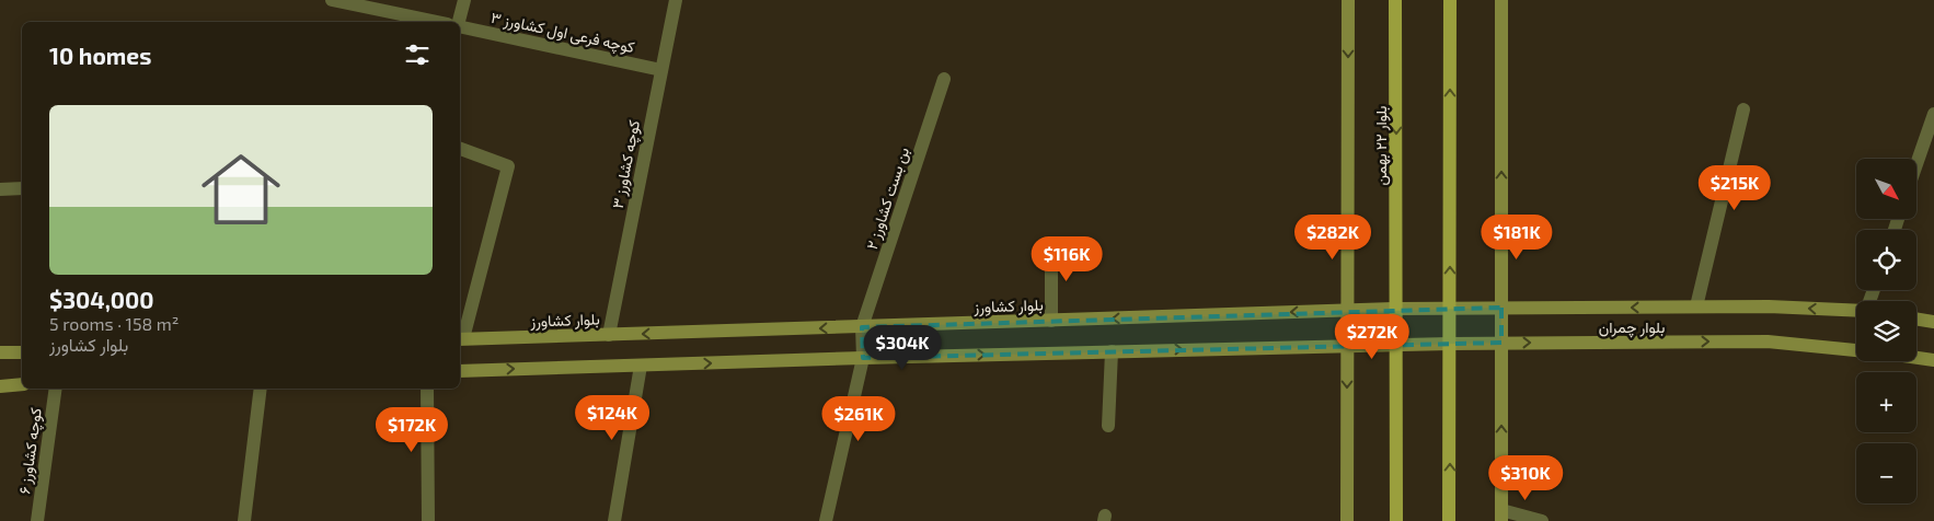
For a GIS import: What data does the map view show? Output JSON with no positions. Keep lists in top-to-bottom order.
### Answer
{
  "streets": {
    "main road": ["بلوار ۲۲ بهمن", "بلوار کشاورز", "بلوار چمران"],
    "street": [
      "کوچه فرعی اول کشاورز ۳",
      "کوچه کشاورز ۳",
      "بن بست کشاورز ۲",
      "کوچه کشاورز ۶"
    ]
  },
  "crossings": [
    ["کوچه فرعی اول کشاورز ۳", "کوچه کشاورز ۳"],
    ["بلوار ۲۲ بهمن", "بلوار کشاورز"],
    ["بلوار ۲۲ بهمن", "بلوار چمران"],
    ["کوچه کشاورز ۳", "بلوار کشاورز"],
    ["بن بست کشاورز ۲", "بلوار کشاورز"],
    ["بلوار کشاورز", "بلوار چمران"]
  ],
  "north": "bottom right",
  "page": {
    "heading": "10 homes",
    "list": [
      {
        "name": "$304,000",
        "note": "5 rooms · 158 m² · بلوار کشاورز"
      }
    ],
    "map_buttons": ["+", "−"],
    "price": [
      "$215K",
      "$282K",
      "$181K",
      "$116K",
      "$272K",
      "$304K",
      "$124K",
      "$261K",
      "$172K",
      "$310K"
    ]
  }
}
